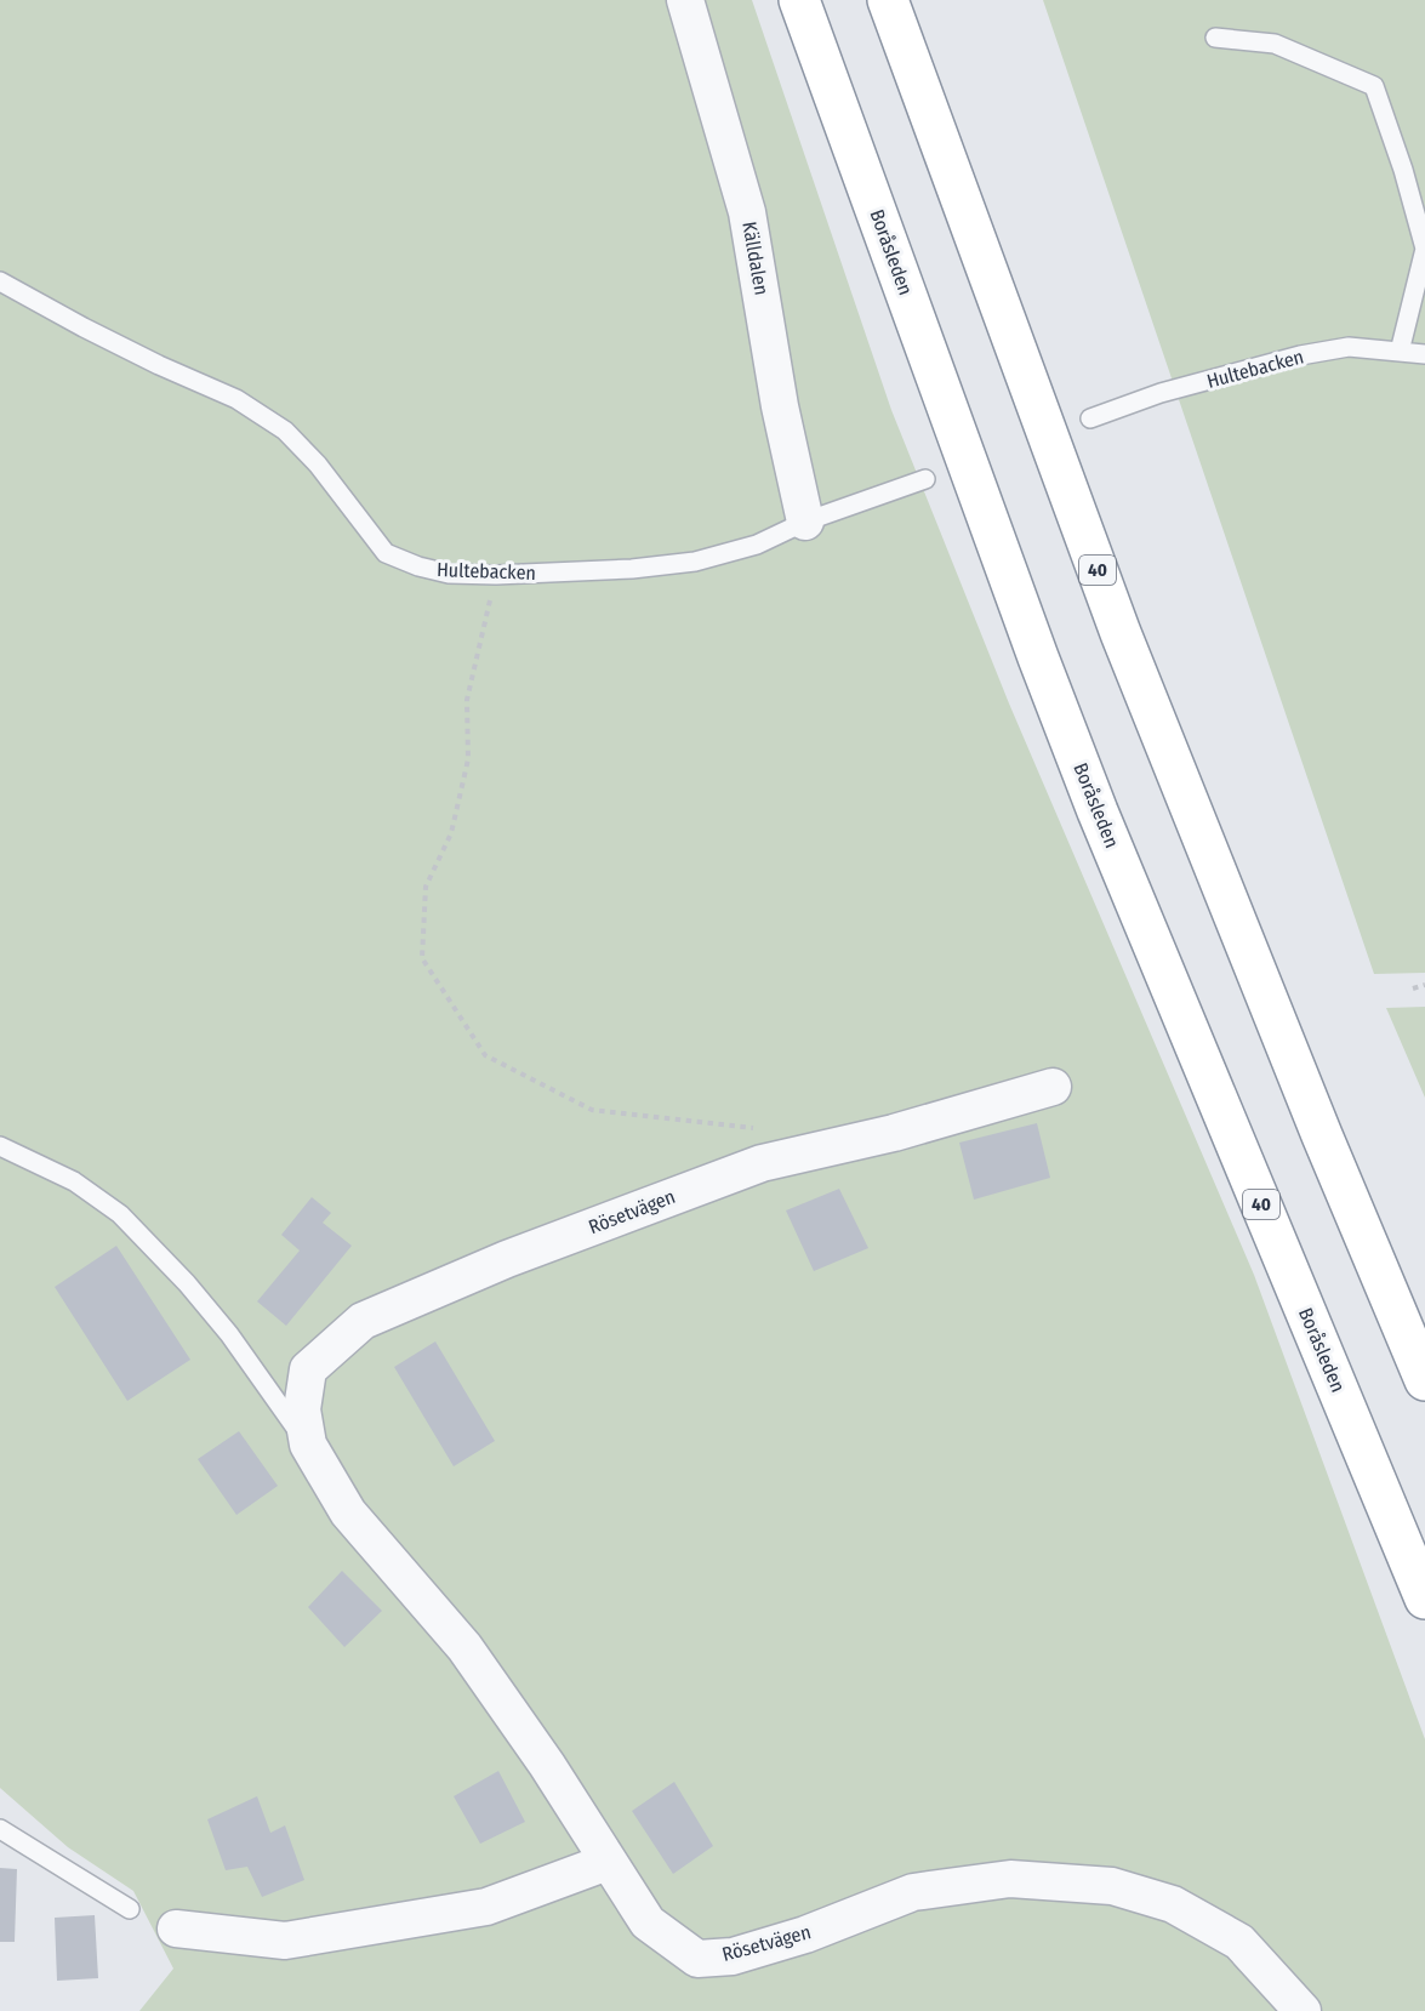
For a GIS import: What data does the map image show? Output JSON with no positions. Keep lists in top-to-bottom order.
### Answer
{
  "streets": {
    "highway": ["Boråsleden", "40"],
    "street": ["Källdalen", "Rösetvägen"],
    "lane": ["Hultebacken"]
  },
  "crossings": [
    ["Källdalen", "Hultebacken"]
  ]
}
